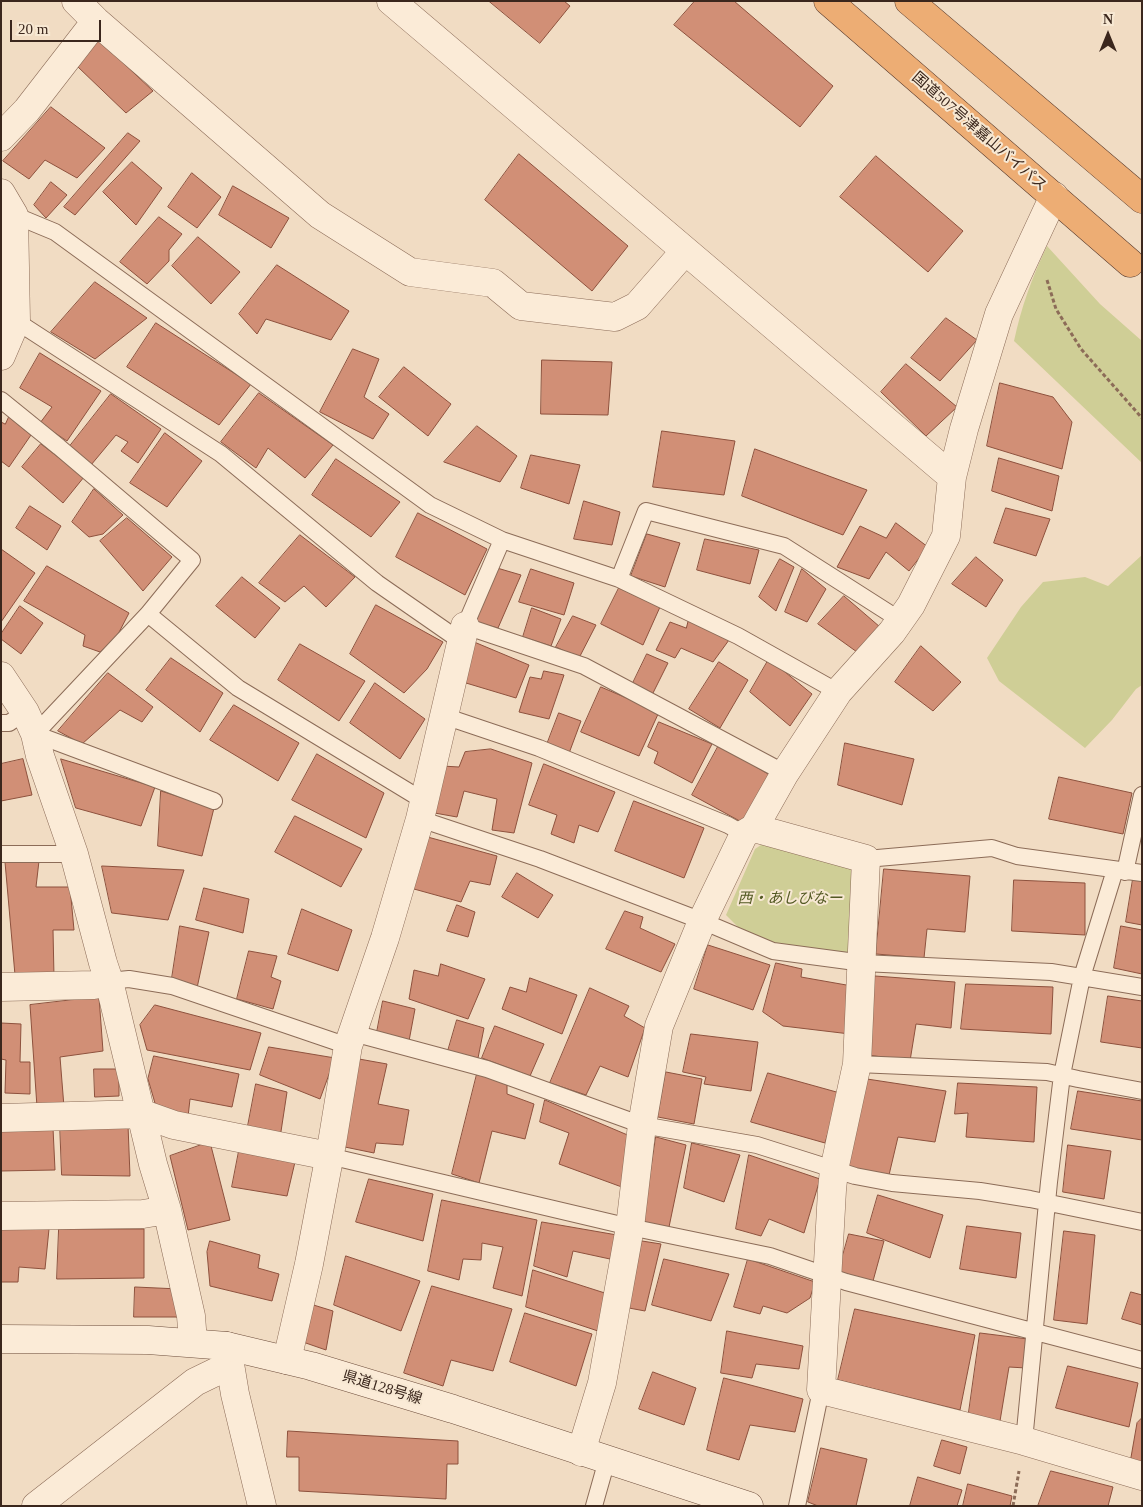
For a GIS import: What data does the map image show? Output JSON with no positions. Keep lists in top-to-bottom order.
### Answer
{
  "streets": {
    "highway": ["国道507号津嘉山バイパス"],
    "street": ["県道128号線"]
  },
  "parks": ["西・あしびなー"],
  "scale_bar": "20 m",
  "north": "top"
}
